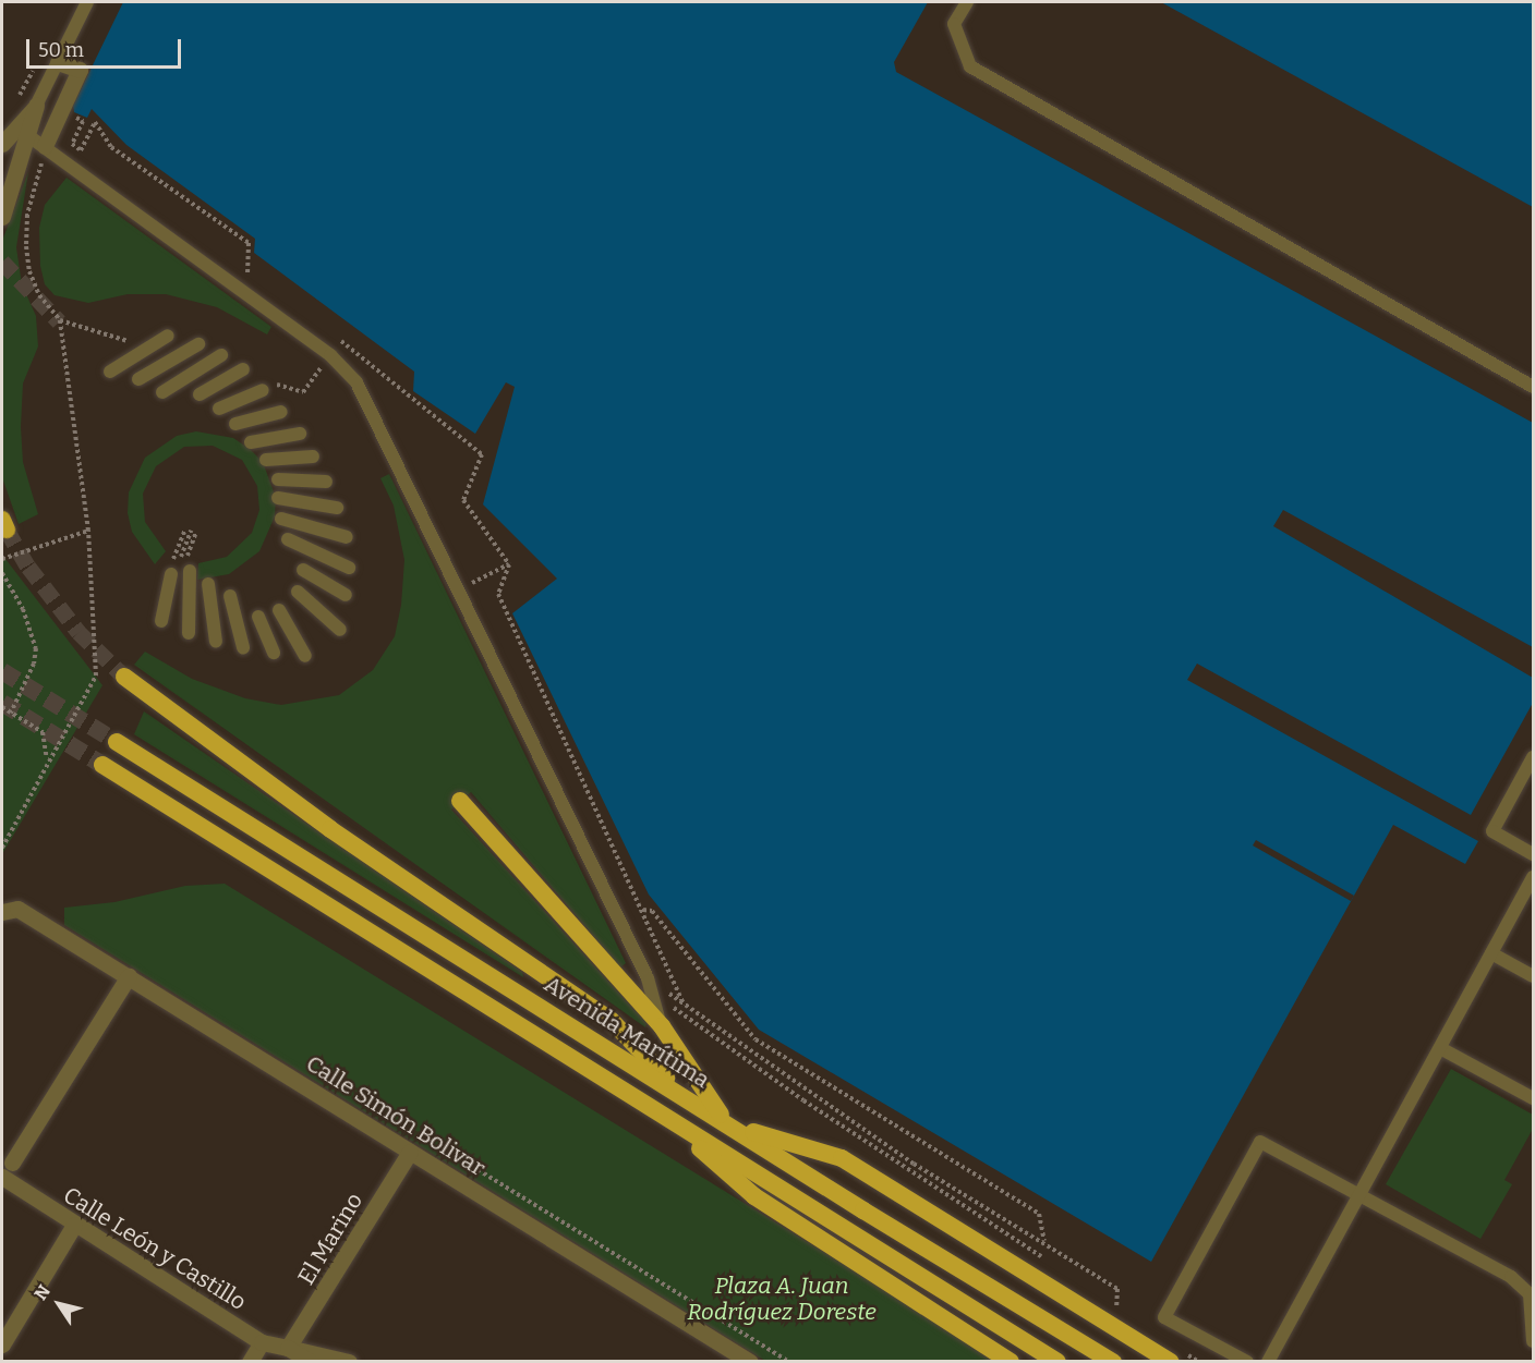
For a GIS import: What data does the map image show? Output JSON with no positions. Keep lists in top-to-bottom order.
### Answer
{
  "streets": {
    "highway": ["Avenida Marítima"],
    "street": ["Calle Simón Bolivar", "El Marino", "Calle León y Castillo"]
  },
  "crossings": [
    ["Calle Simón Bolivar", "El Marino"],
    ["El Marino", "Calle León y Castillo"]
  ],
  "parks": ["Plaza A. Juan Rodríguez Doreste"],
  "scale_bar": "50 m",
  "north": "top left"
}
